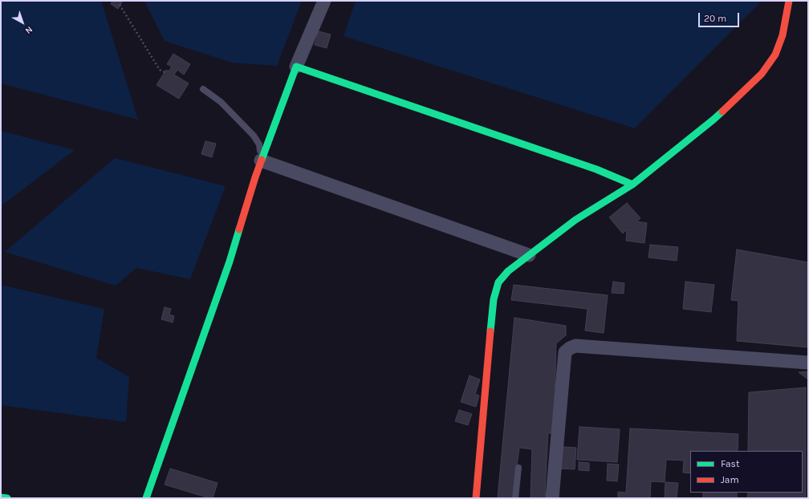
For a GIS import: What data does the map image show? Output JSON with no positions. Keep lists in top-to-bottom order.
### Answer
{
  "legend": ["Fast", "Jam"],
  "scale_bar": "20 m",
  "north": "bottom right"
}
